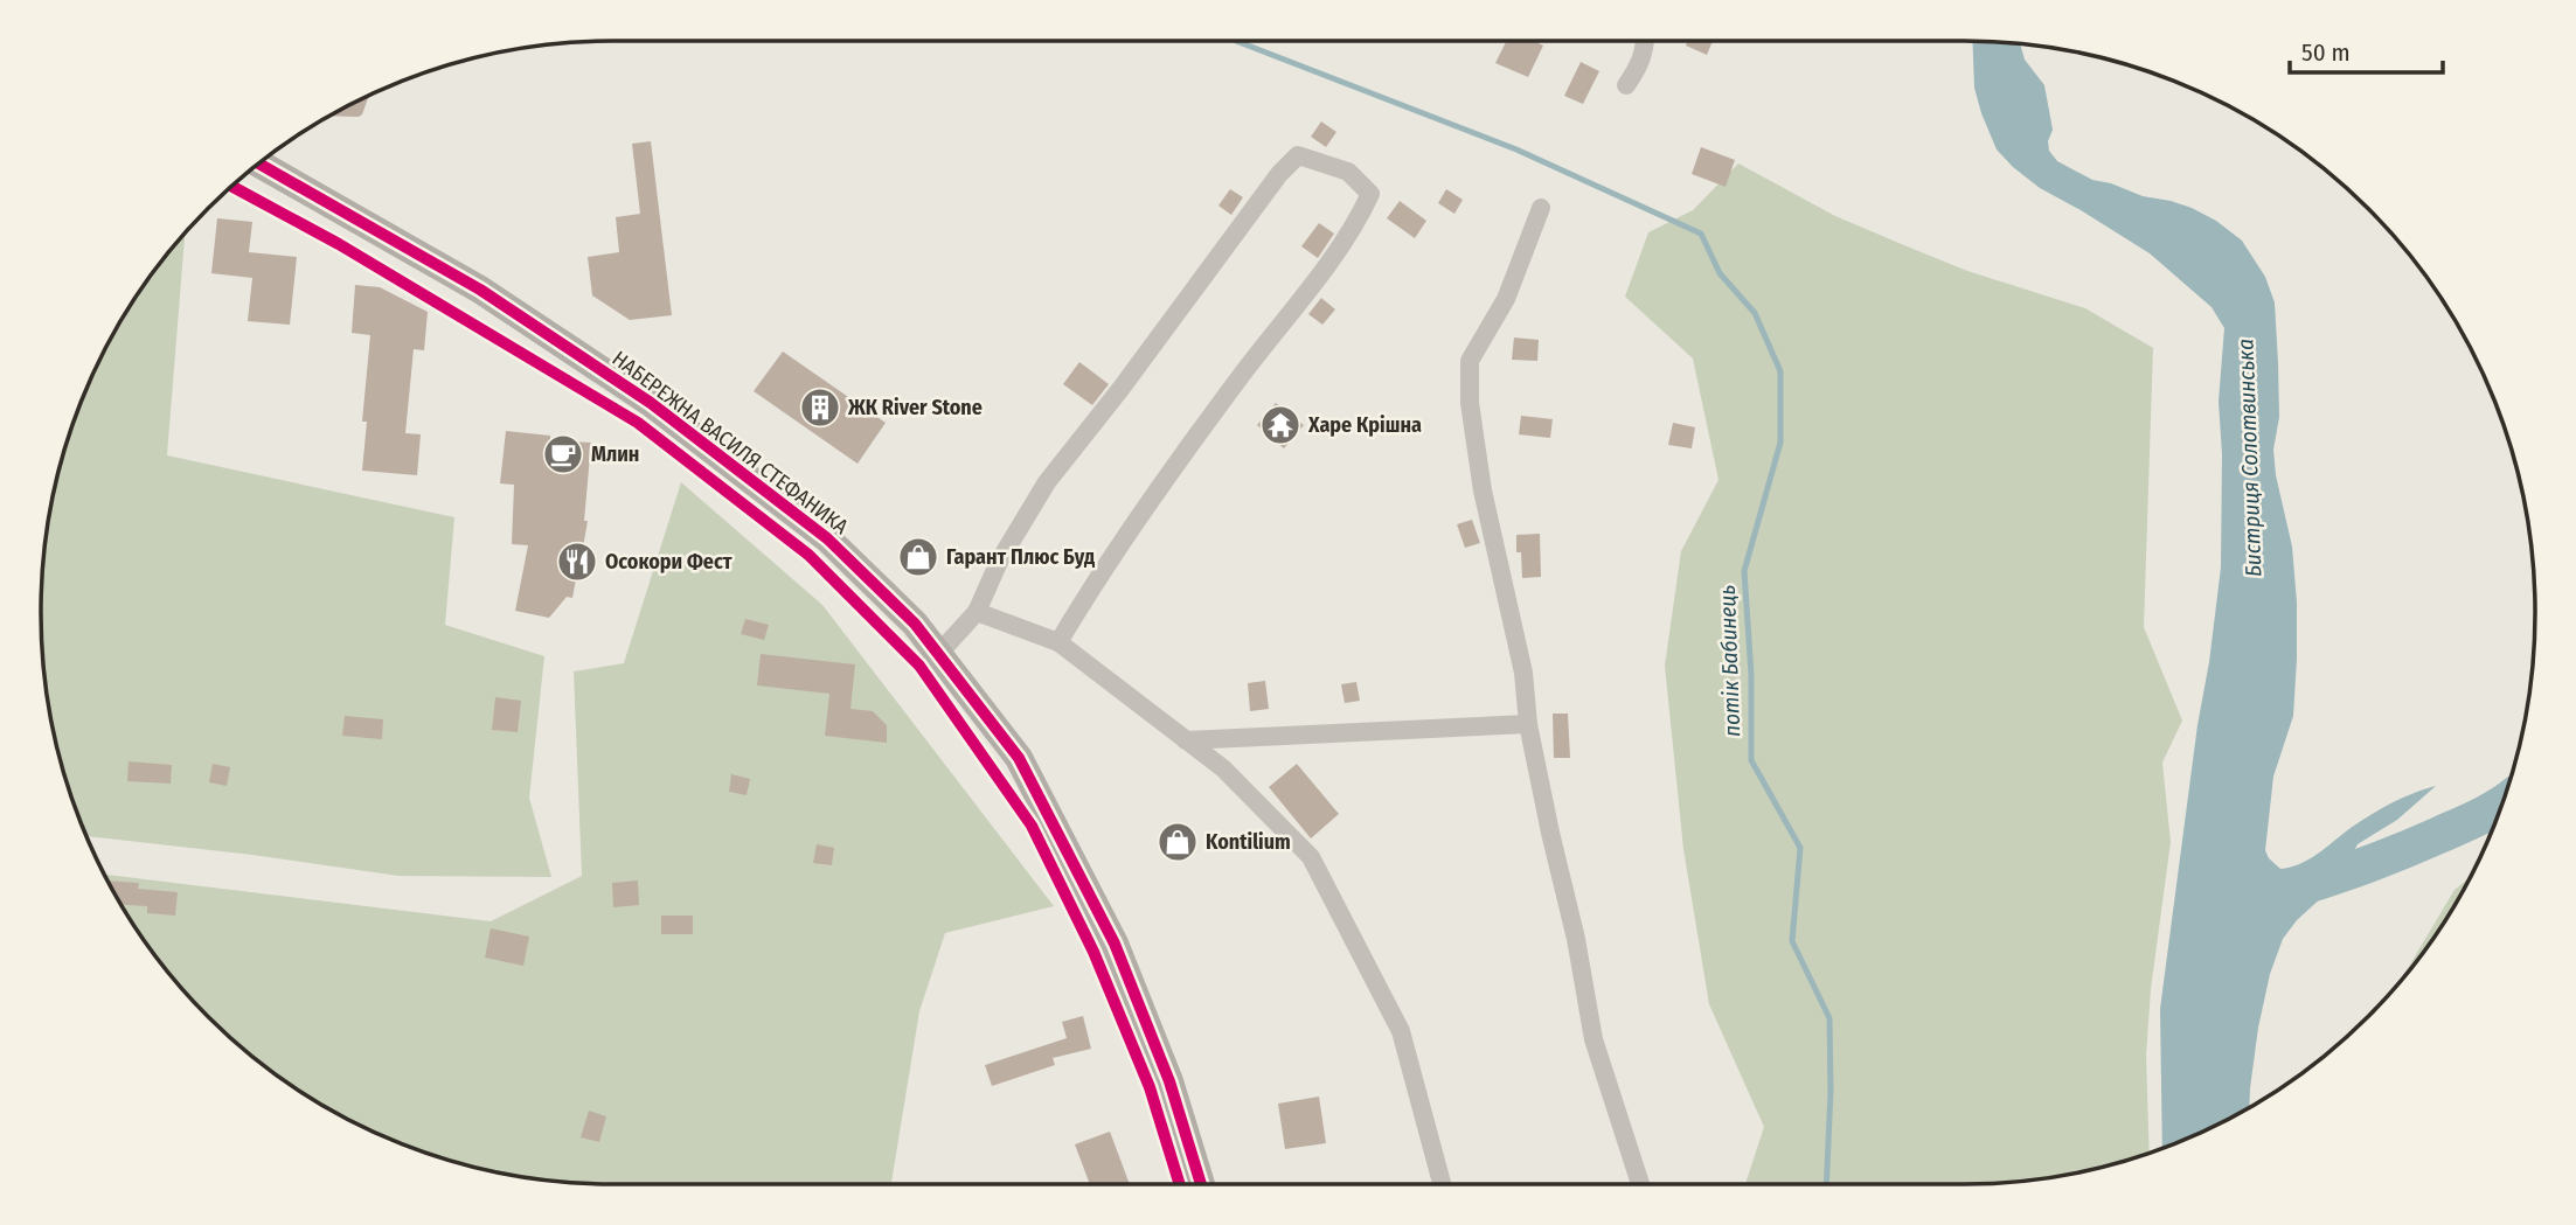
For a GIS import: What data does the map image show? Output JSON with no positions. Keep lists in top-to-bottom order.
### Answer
{
  "streets": {
    "main road": ["НАБЕРЕЖНА ВАСИЛЯ СТЕФАНИКА"]
  },
  "water": ["Бистриця Солотвинська", "потік Бабинець"],
  "places": {
    "building": ["ЖК River Stone"],
    "temple": ["Харе Крішна"],
    "cafe": ["Млин"],
    "shop": ["Гарант Плюс Буд", "Kontilium"],
    "restaurant": ["Осокори Фест"]
  },
  "scale_bar": "50 m"
}
